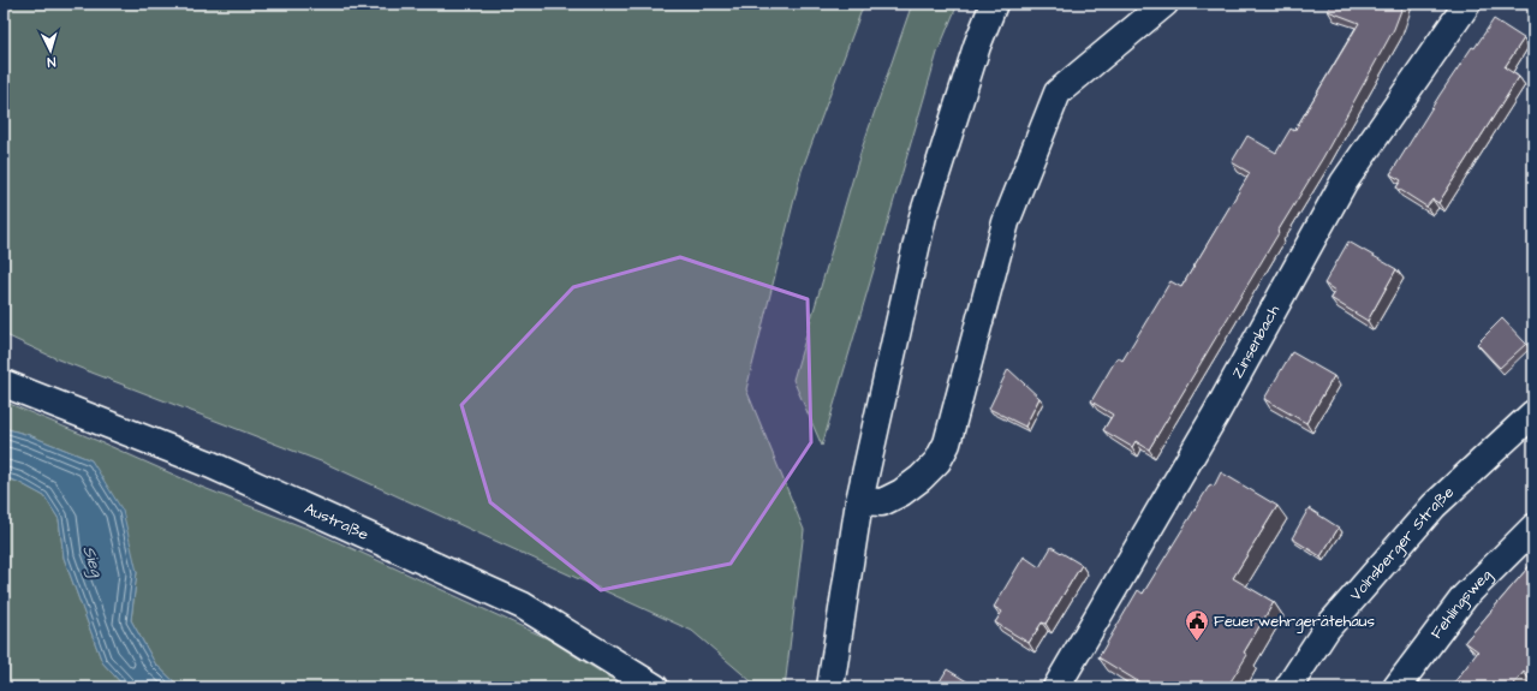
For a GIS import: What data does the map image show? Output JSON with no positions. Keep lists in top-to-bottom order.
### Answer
{
  "streets": {
    "street": [
      "Zinsenbach",
      "Austraße",
      "Volnsberger Straße",
      "Fehlingsweg"
    ]
  },
  "water": ["Sieg"],
  "places": {
    "public building": ["Feuerwehrgerätehaus"]
  },
  "north": "bottom"
}
